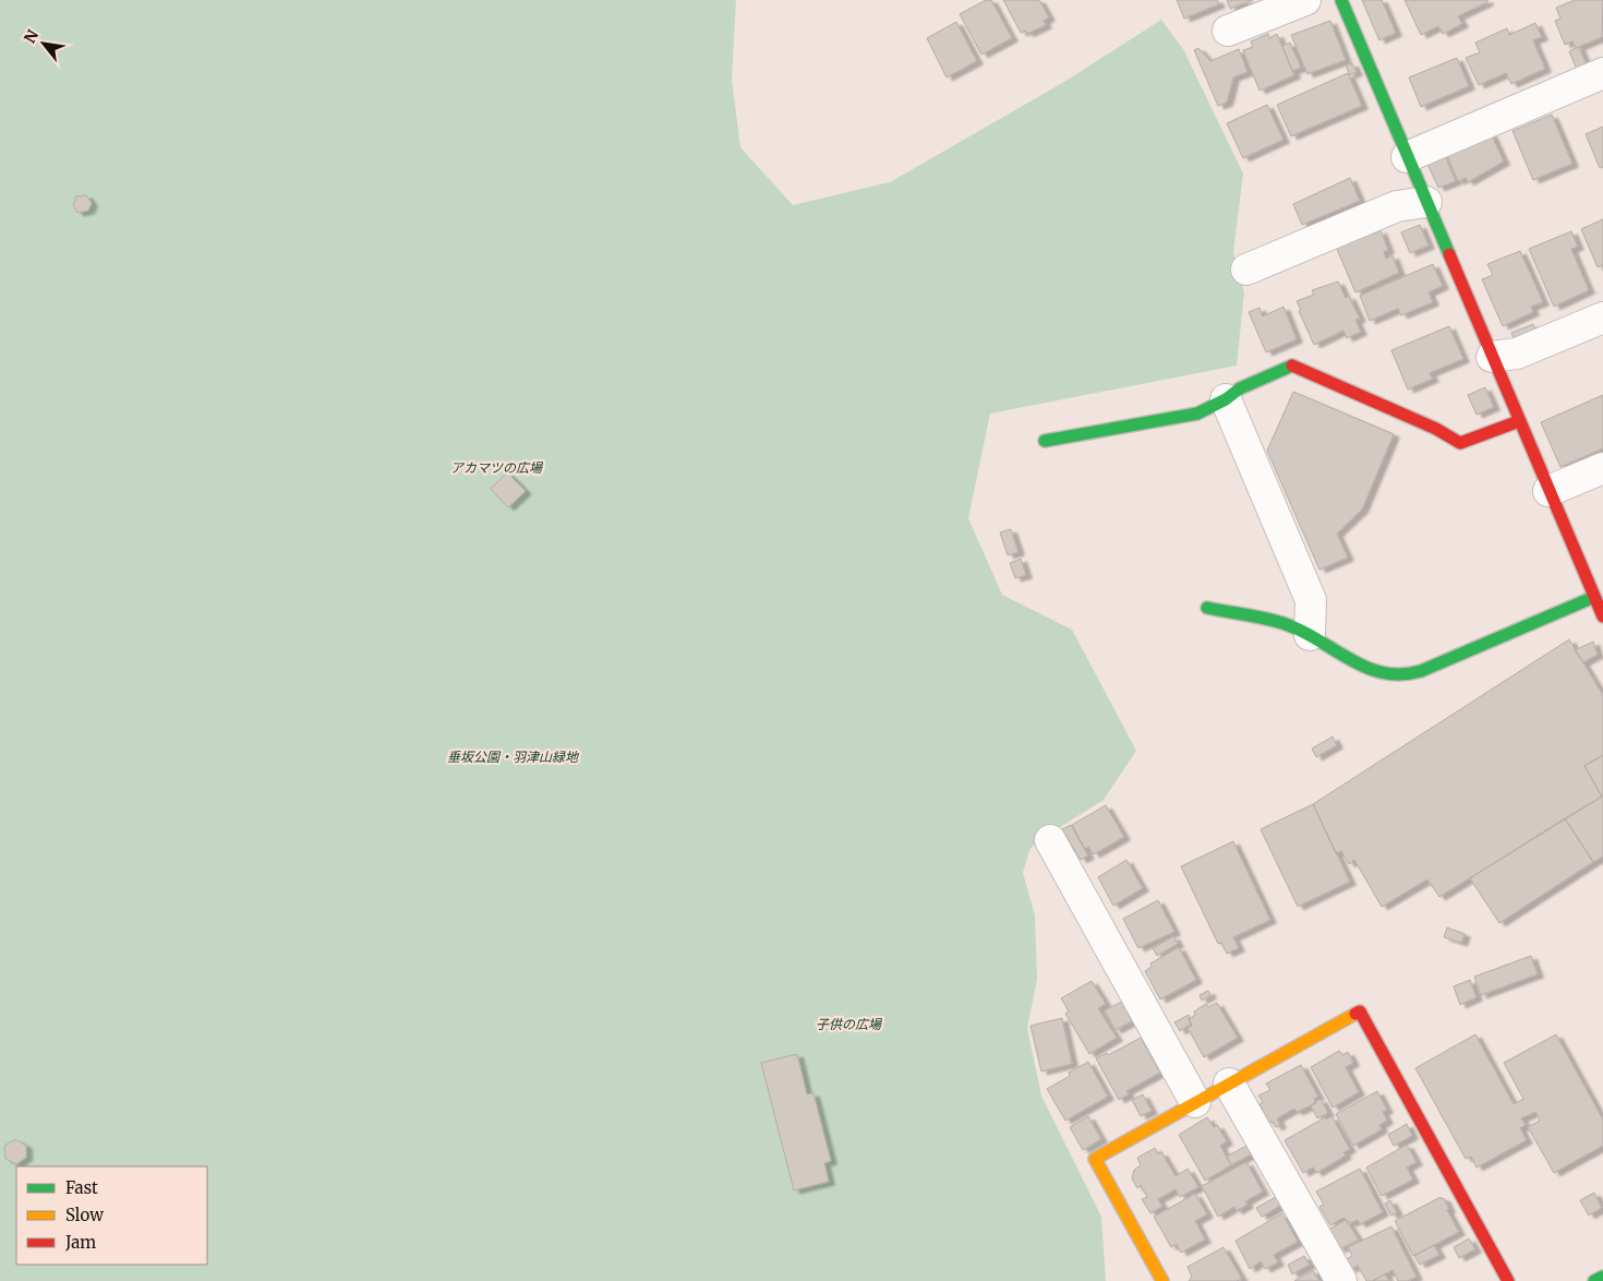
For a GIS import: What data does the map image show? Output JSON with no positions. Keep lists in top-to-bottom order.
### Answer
{
  "parks": ["アカマツの広場", "垂坂公園・羽津山緑地", "子供の広場"],
  "legend": ["Fast", "Slow", "Jam"],
  "north": "top left"
}
